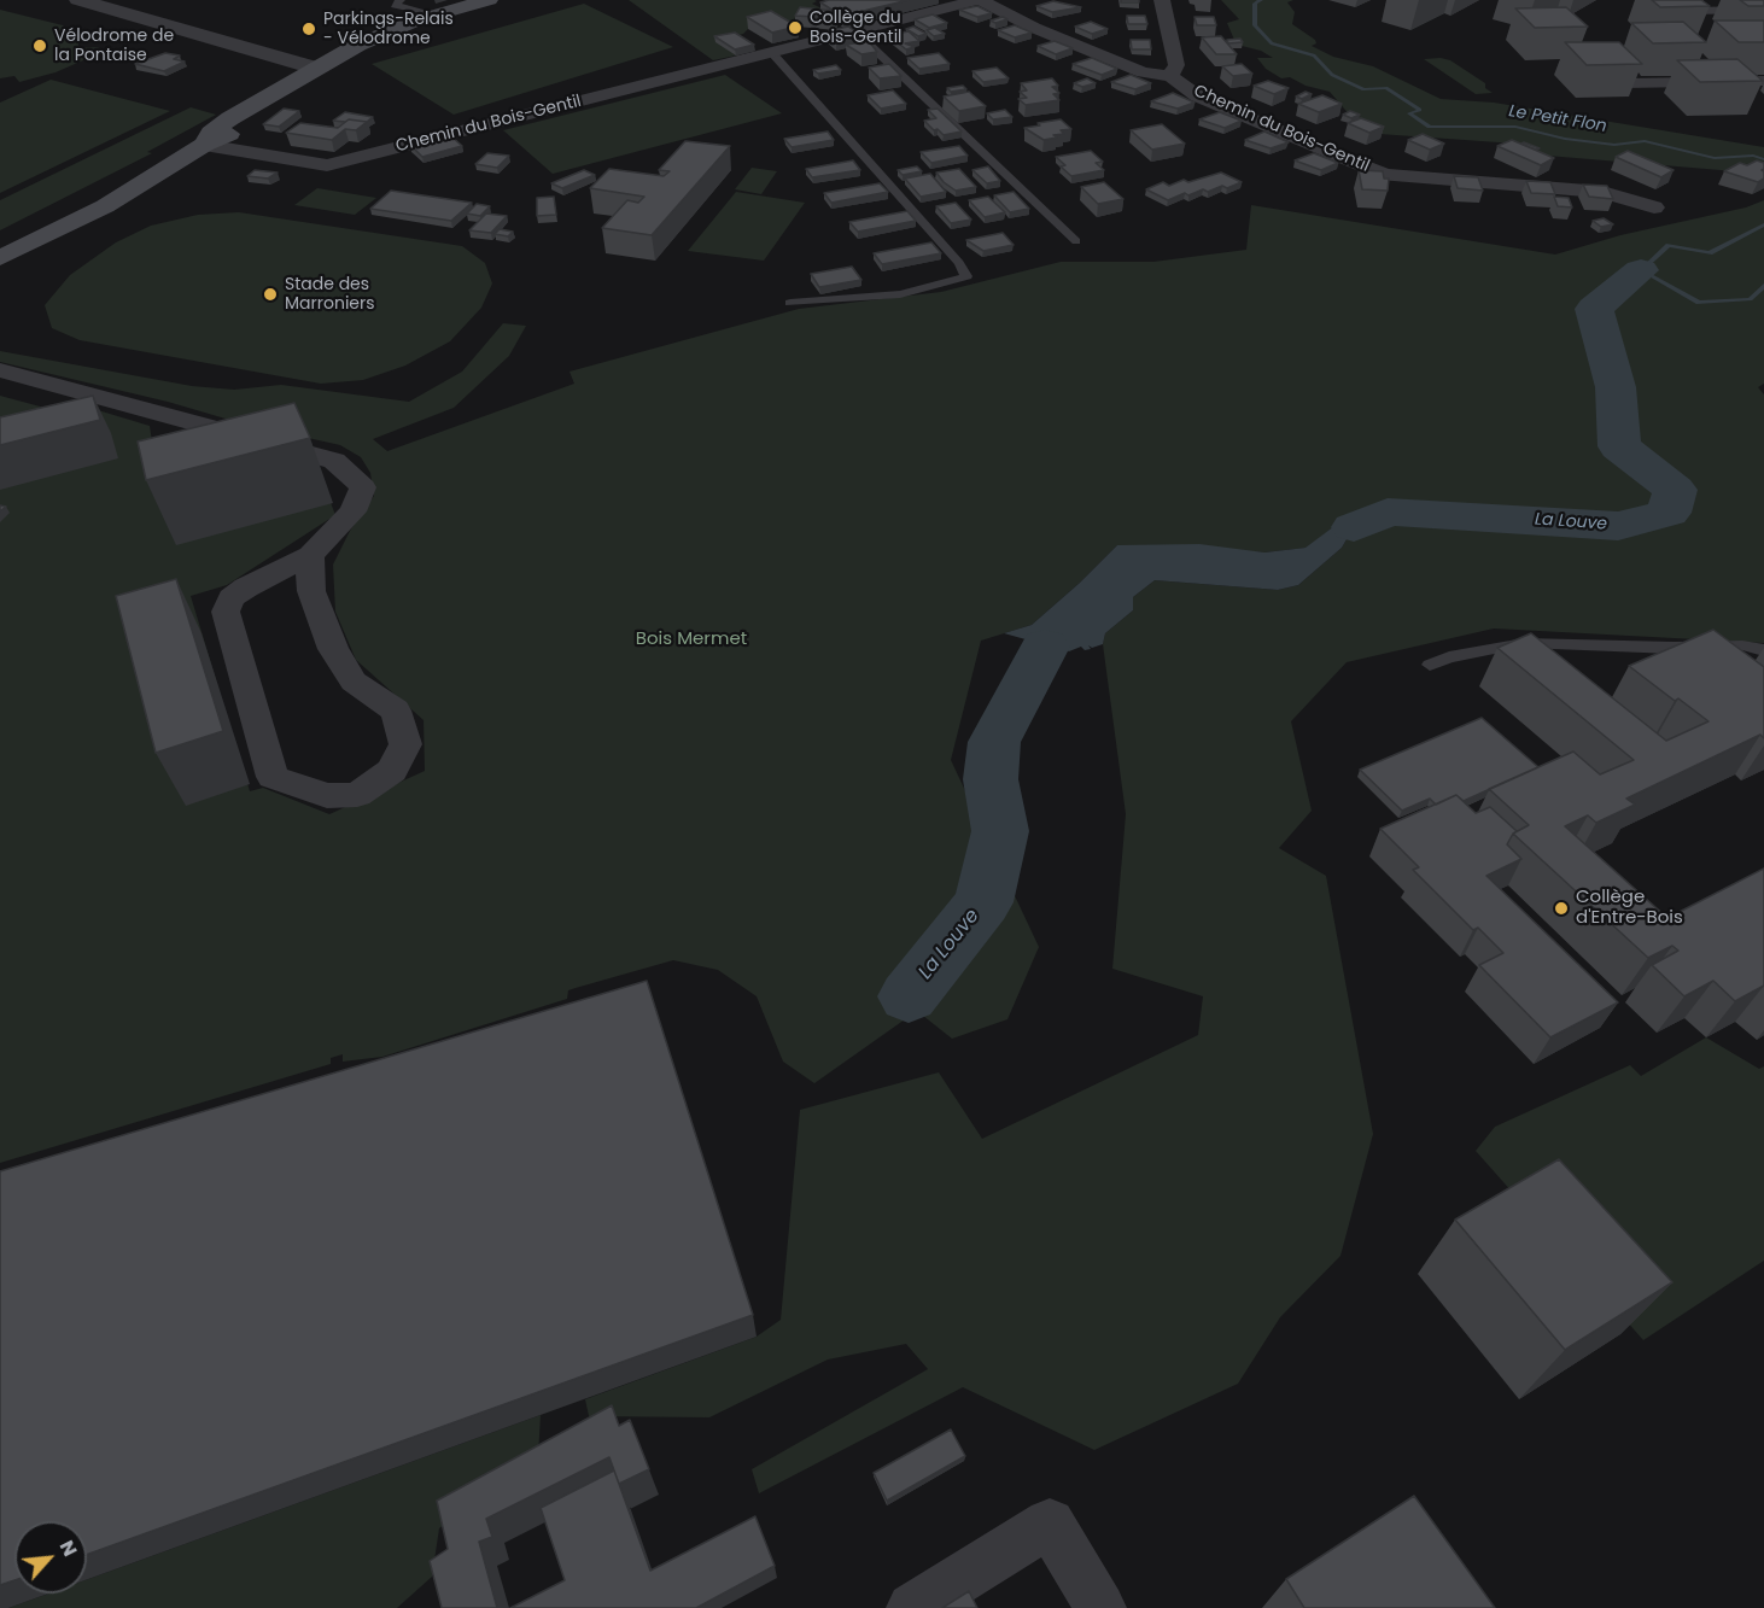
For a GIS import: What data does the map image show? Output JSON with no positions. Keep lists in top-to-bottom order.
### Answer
{
  "streets": {
    "street": ["Chemin du Bois-Gentil"]
  },
  "water": ["Le Petit Flon", "La Louve"],
  "parks": ["Bois Mermet"],
  "places": [
    "Collège du Bois-Gentil",
    "Parkings-Relais - Vélodrome",
    "Vélodrome de la Pontaise",
    "Stade des Marroniers",
    "Collège d'Entre-Bois"
  ],
  "north": "top right"
}
